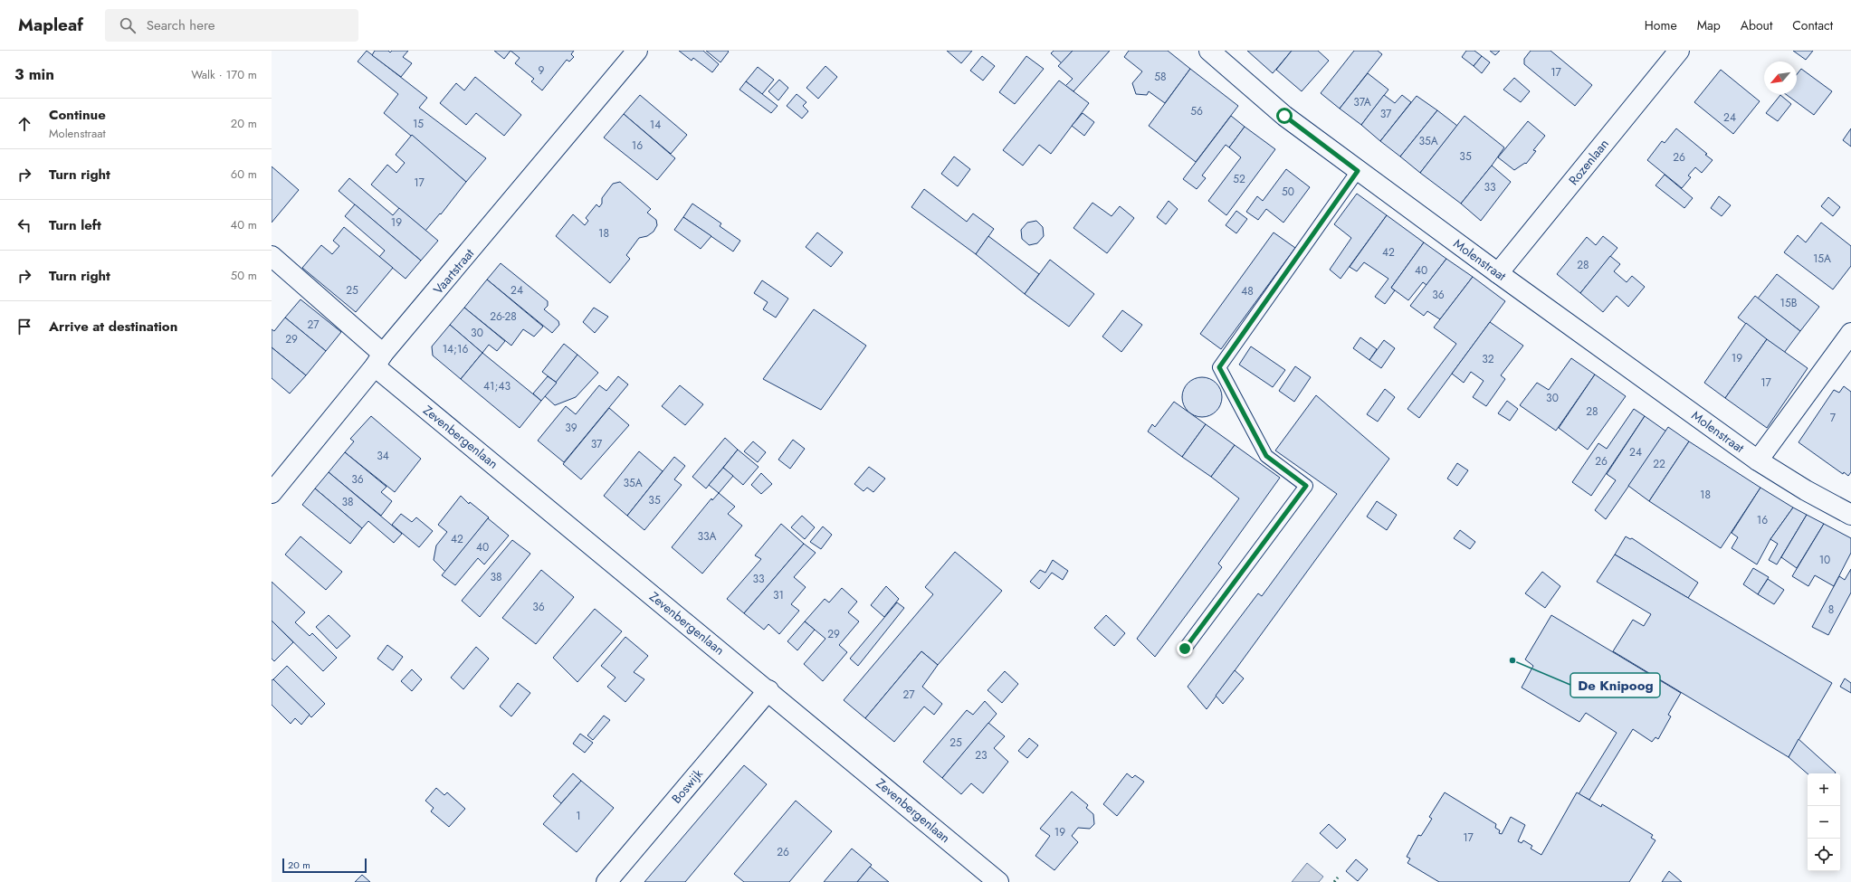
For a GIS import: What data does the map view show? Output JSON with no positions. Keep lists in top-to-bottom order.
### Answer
{
  "streets": {
    "street": [
      "Rozenlaan",
      "Molenstraat",
      "Vaartstraat",
      "Zevenbergenlaan",
      "Boswijk"
    ]
  },
  "crossings": [
    ["Rozenlaan", "Molenstraat"],
    ["Vaartstraat", "Zevenbergenlaan"],
    ["Zevenbergenlaan", "Boswijk"]
  ],
  "places": ["De Knipoog"],
  "house_numbers": [
    "9",
    "17",
    "58",
    "37A",
    "56",
    "37",
    "24",
    "15",
    "14",
    "35A",
    "16",
    "35",
    "26",
    "52",
    "17",
    "33",
    "50",
    "19",
    "18",
    "42",
    "15A",
    "28",
    "40",
    "25",
    "24",
    "48",
    "36",
    "15B",
    "26-28",
    "27",
    "30",
    "29",
    "14;16",
    "19",
    "32",
    "17",
    "41;43",
    "30",
    "28",
    "7",
    "39",
    "37",
    "24",
    "34",
    "26",
    "22",
    "36",
    "35A",
    "18",
    "35",
    "38",
    "16",
    "33A",
    "42",
    "40",
    "10",
    "38",
    "33",
    "31",
    "36",
    "8",
    "29",
    "27",
    "25",
    "23",
    "1",
    "19",
    "17",
    "26"
  ],
  "scale_bar": "20 m",
  "north": "bottom left",
  "page": {
    "header": "Mapleaf",
    "search": "Search here",
    "nav": [
      "Home",
      "Map",
      "About",
      "Contact"
    ],
    "heading": ["3 min", "Walk · 170 m"],
    "list": [
      ["Continue", "Molenstraat", "20 m"],
      ["Turn right", "60 m"],
      ["Turn left", "40 m"],
      ["Turn right", "50 m"],
      "Arrive at destination"
    ],
    "map_buttons": ["+", "−"],
    "scale": "20 m"
  }
}
